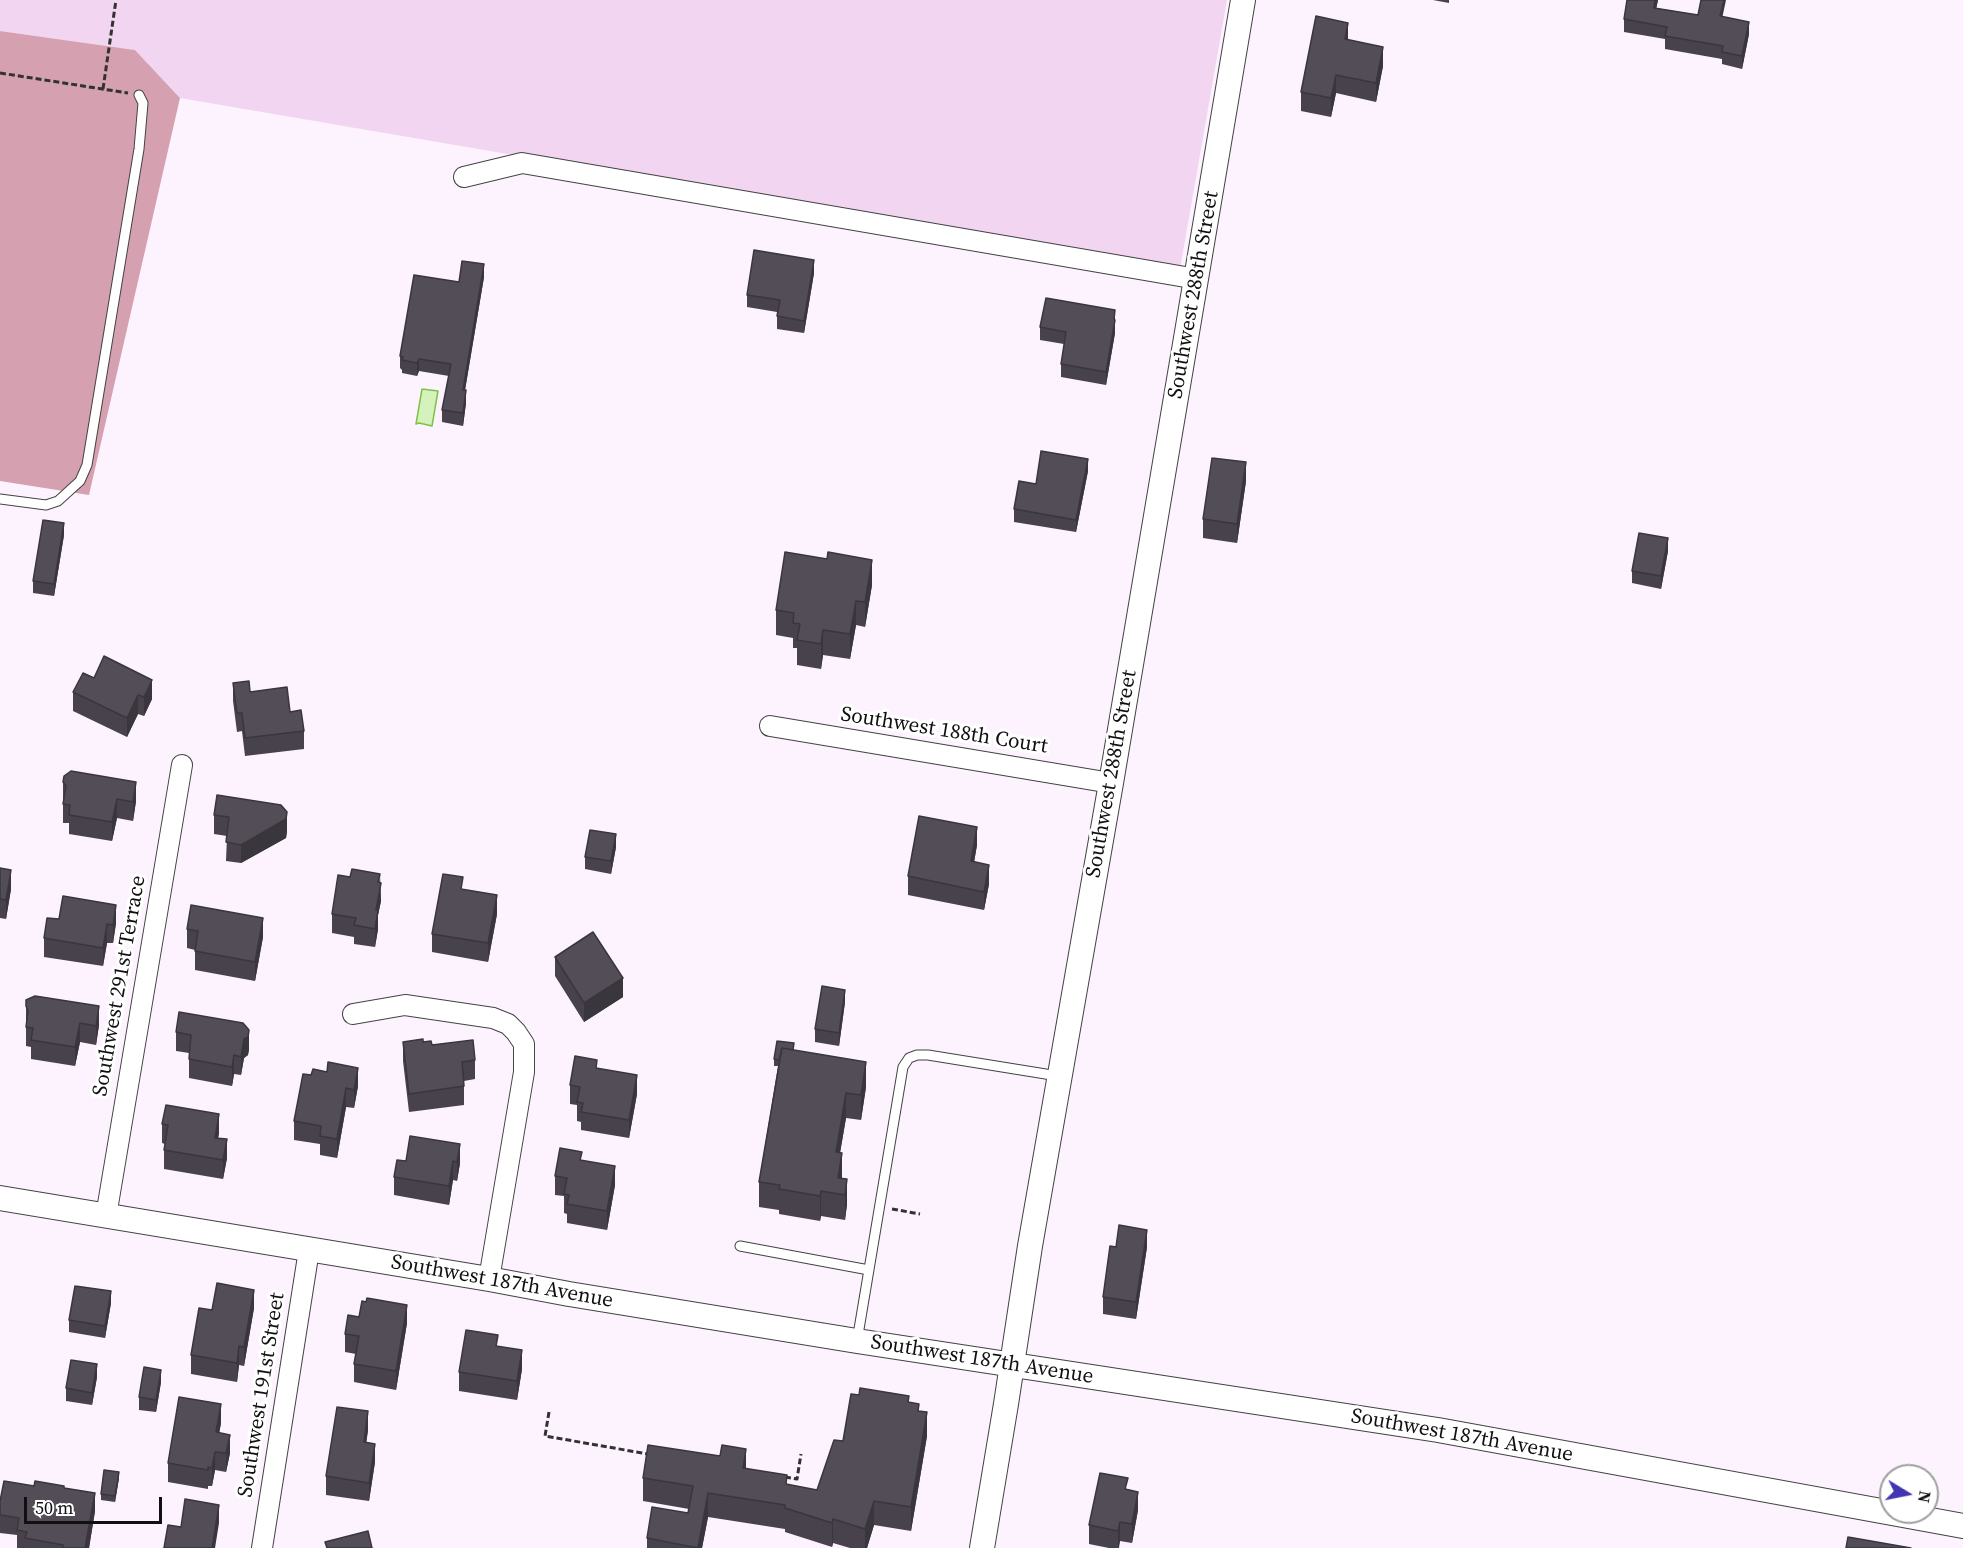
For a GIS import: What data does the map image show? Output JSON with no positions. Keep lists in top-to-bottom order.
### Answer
{
  "streets": {
    "street": [
      "Southwest 288th Street",
      "Southwest 188th Court",
      "Southwest 291st Terrace",
      "Southwest 187th Avenue",
      "Southwest 191st Street"
    ]
  },
  "crossings": [
    ["Southwest 288th Street", "Southwest 188th Court"],
    ["Southwest 288th Street", "Southwest 187th Avenue"],
    ["Southwest 291st Terrace", "Southwest 187th Avenue"],
    ["Southwest 187th Avenue", "Southwest 191st Street"]
  ],
  "scale_bar": "50 m",
  "north": "right"
}
